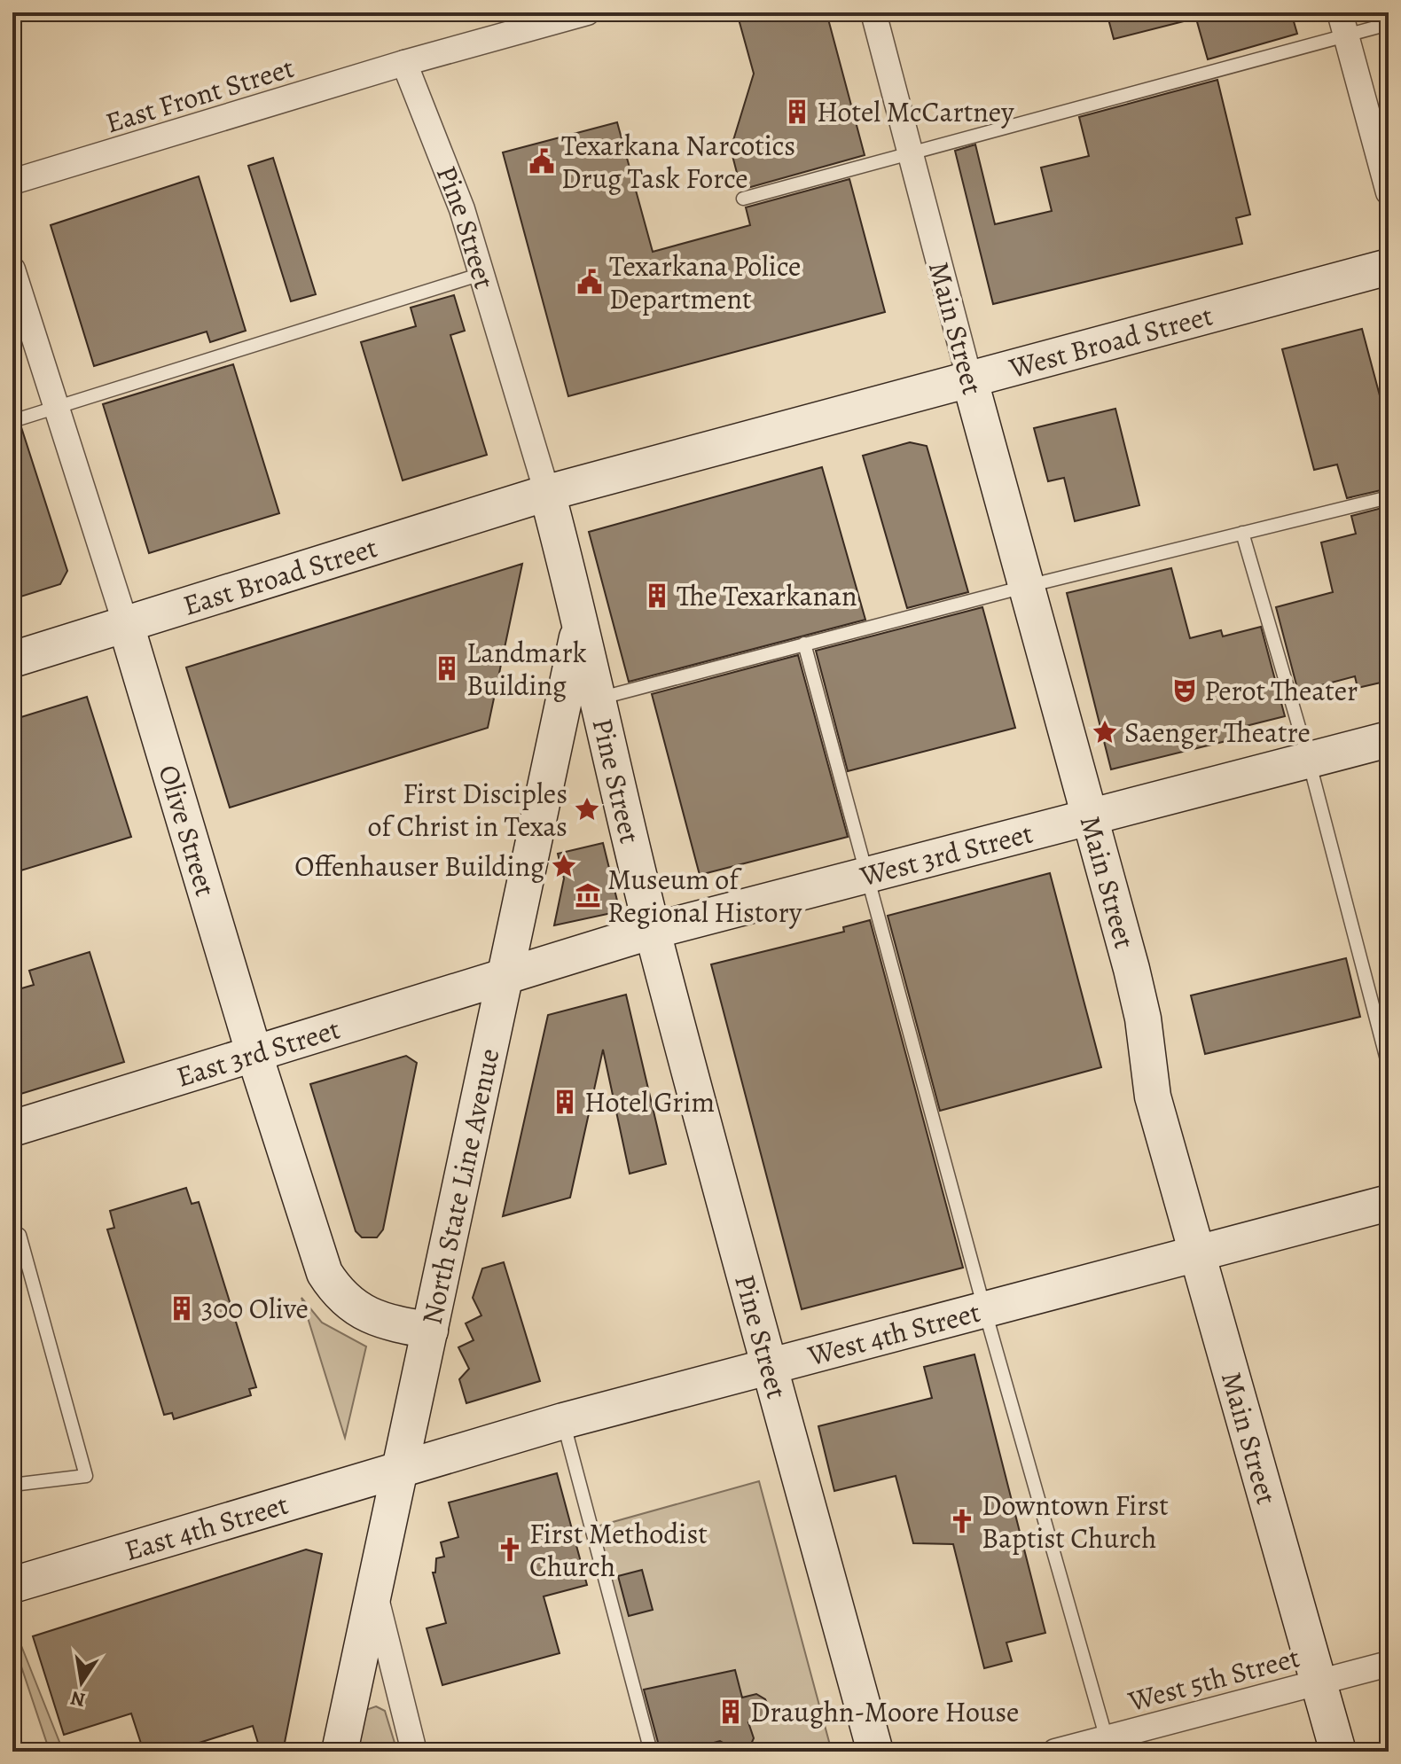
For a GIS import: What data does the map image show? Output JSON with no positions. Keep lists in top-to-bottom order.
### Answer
{
  "streets": {
    "street": [
      "East Front Street",
      "Pine Street",
      "Main Street",
      "West Broad Street",
      "East Broad Street",
      "Olive Street",
      "West 3rd Street",
      "East 3rd Street",
      "North State Line Avenue",
      "West 4th Street",
      "East 4th Street",
      "West 5th Street"
    ]
  },
  "crossings": [
    ["East Front Street", "Pine Street"],
    ["Pine Street", "West Broad Street"],
    ["Pine Street", "East Broad Street"],
    ["Pine Street", "West 3rd Street"],
    ["Pine Street", "North State Line Avenue"],
    ["Pine Street", "West 4th Street"],
    ["Main Street", "West Broad Street"],
    ["Main Street", "West 3rd Street"],
    ["Main Street", "West 4th Street"],
    ["Main Street", "West 5th Street"],
    ["West Broad Street", "East Broad Street"],
    ["East Broad Street", "Olive Street"],
    ["Olive Street", "East 3rd Street"],
    ["Olive Street", "North State Line Avenue"],
    ["West 3rd Street", "East 3rd Street"],
    ["West 3rd Street", "North State Line Avenue"],
    ["East 3rd Street", "North State Line Avenue"],
    ["North State Line Avenue", "West 4th Street"],
    ["North State Line Avenue", "East 4th Street"],
    ["West 4th Street", "East 4th Street"]
  ],
  "places": {
    "building": [
      "Hotel McCartney",
      "The Texarkanan",
      "Landmark Building",
      "Hotel Grim",
      "300 Olive",
      "Draughn-Moore House"
    ],
    "public building": ["Texarkana Narcotics Drug Task Force", "Texarkana Police Department"],
    "theatre": ["Perot Theater"],
    "place": ["Saenger Theatre", "First Disciples of Christ in Texas", "Offenhauser Building"],
    "museum": ["Museum of Regional History"],
    "church": ["Downtown First Baptist Church", "First Methodist Church"]
  },
  "north": "bottom"
}
